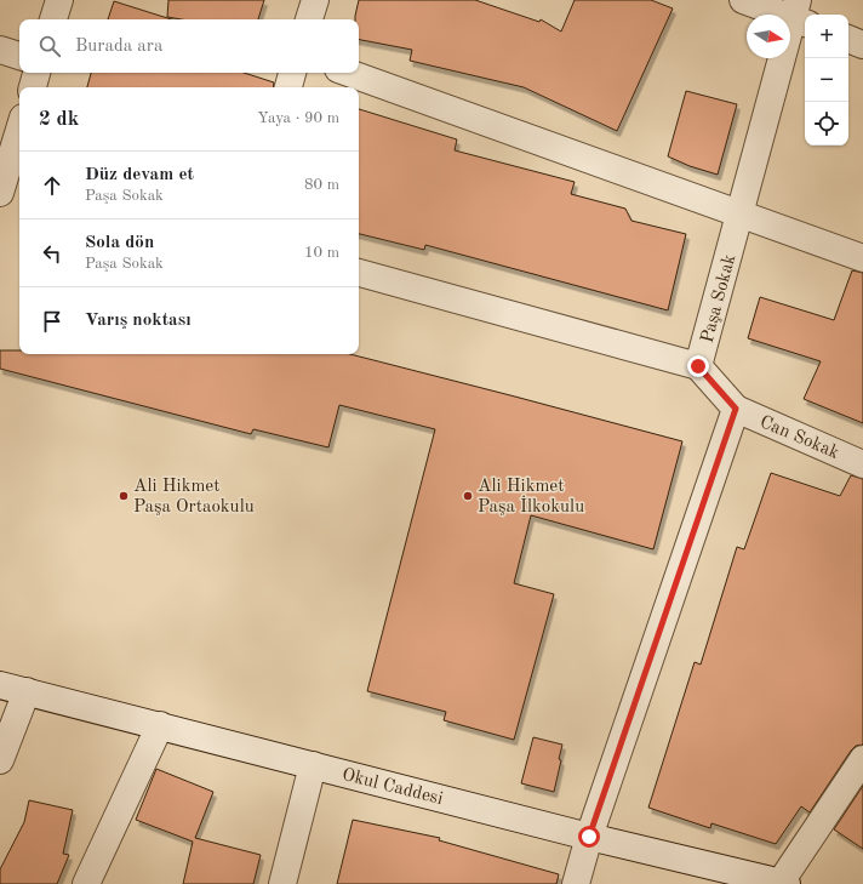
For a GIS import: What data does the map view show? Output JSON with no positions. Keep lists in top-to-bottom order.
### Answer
{
  "streets": {
    "street": ["Paşa Sokak", "Can Sokak", "Okul Caddesi"]
  },
  "crossings": [
    ["Paşa Sokak", "Can Sokak"]
  ],
  "places": ["Ali Hikmet Paşa Ortaokulu", "Ali Hikmet Paşa İlkokulu"],
  "north": "right",
  "page": {
    "map_buttons": ["+", "−"],
    "search": "Burada ara",
    "heading": ["2 dk", "Yaya · 90 m"],
    "list": [
      ["Düz devam et", "Paşa Sokak", "80 m"],
      ["Sola dön", "Paşa Sokak", "10 m"],
      "Varış noktası"
    ]
  }
}
